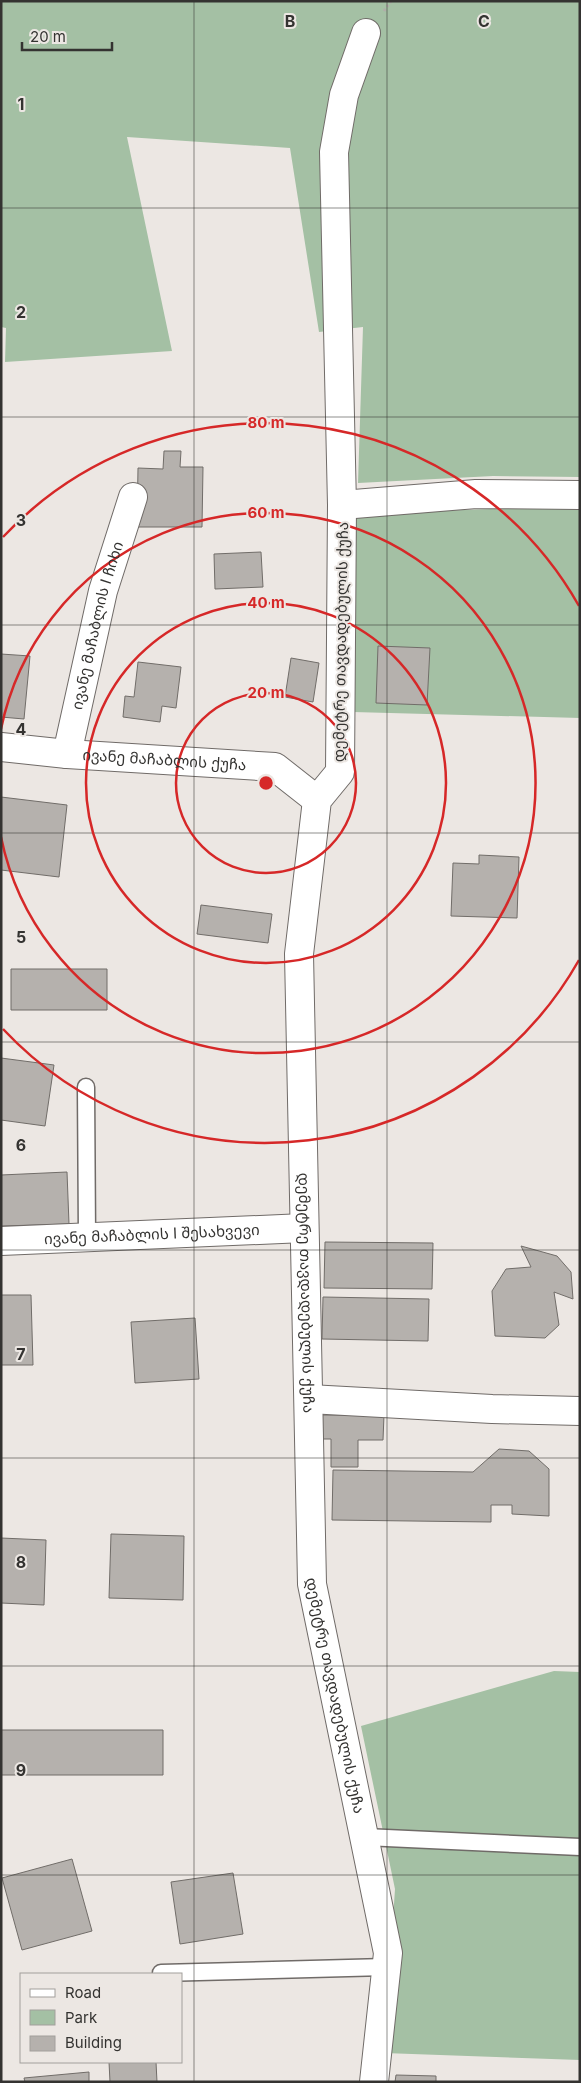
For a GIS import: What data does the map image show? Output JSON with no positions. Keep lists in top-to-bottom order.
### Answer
{
  "streets": {
    "street": [
      "ივანე მაჩაბლის I ჩიხი",
      "დემეტრე თავდადებულის ქუჩა",
      "ივანე მაჩაბლის ქუჩა",
      "ივანე მაჩაბლის I შესახვევი"
    ]
  },
  "crossings": [
    ["ივანე მაჩაბლის I ჩიხი", "ივანე მაჩაბლის ქუჩა"],
    ["დემეტრე თავდადებულის ქუჩა", "ივანე მაჩაბლის ქუჩა"],
    ["დემეტრე თავდადებულის ქუჩა", "ივანე მაჩაბლის I შესახვევი"]
  ],
  "legend": ["Road", "Park", "Building"],
  "scale_bar": "20 m",
  "grid": {
    "columns": ["B", "C"],
    "rows": [
      "1",
      "2",
      "3",
      "4",
      "5",
      "6",
      "7",
      "8",
      "9"
    ]
  },
  "rings": [
    "80 m",
    "60 m",
    "40 m",
    "20 m"
  ]
}
